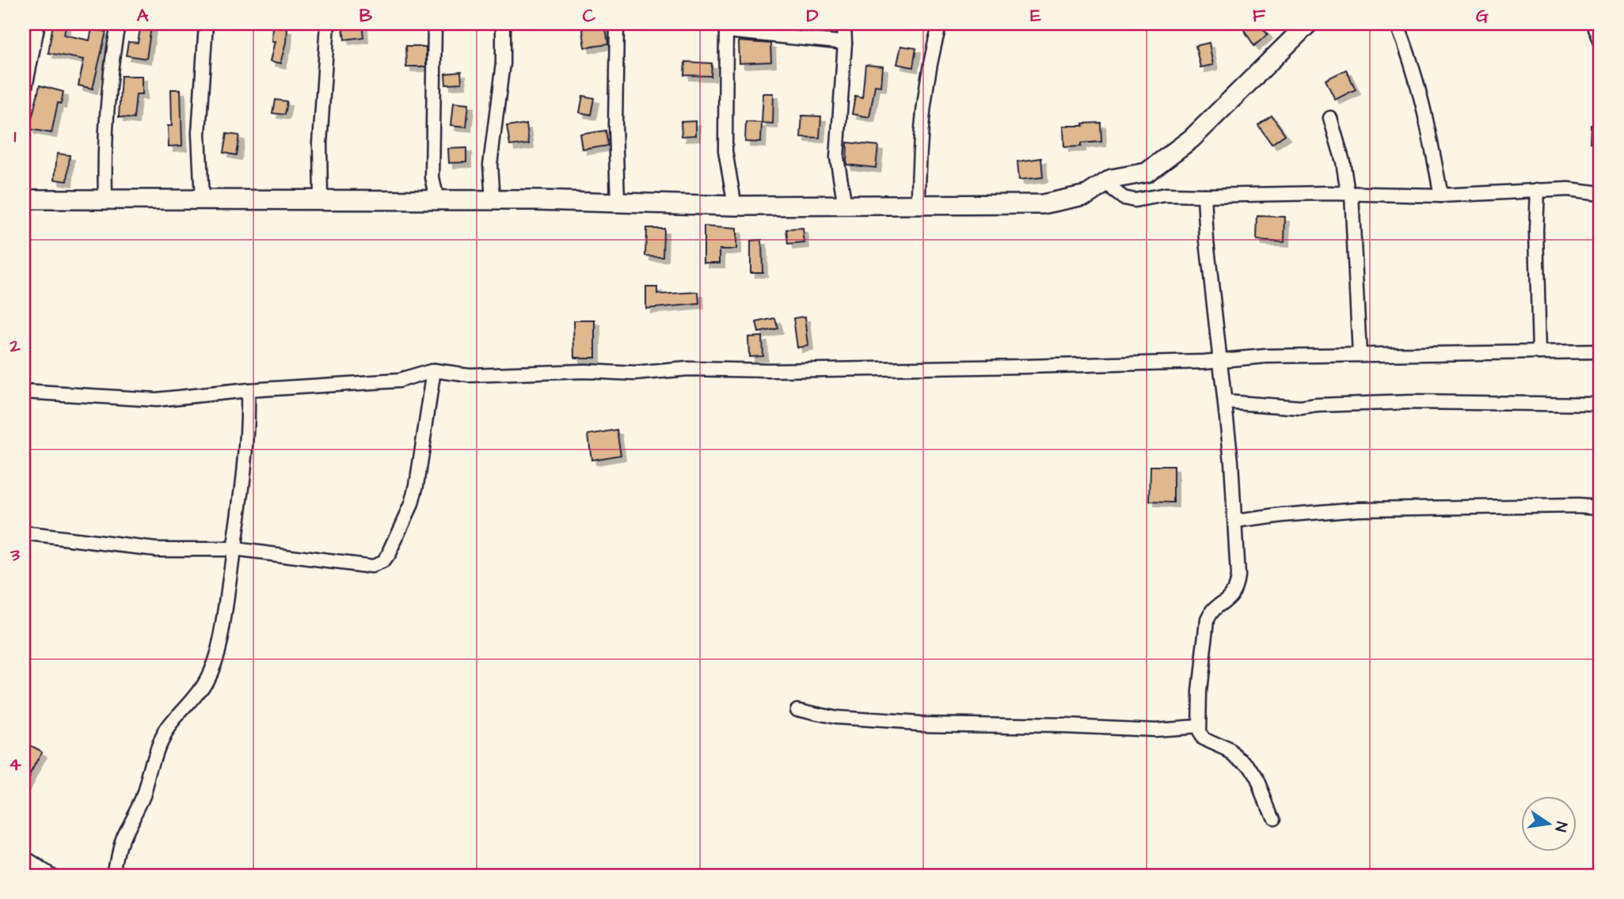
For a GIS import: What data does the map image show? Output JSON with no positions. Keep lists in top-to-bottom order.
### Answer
{
  "north": "right",
  "grid": {
    "columns": [
      "A",
      "B",
      "C",
      "D",
      "E",
      "F",
      "G"
    ],
    "rows": [
      "1",
      "2",
      "3",
      "4"
    ]
  }
}
